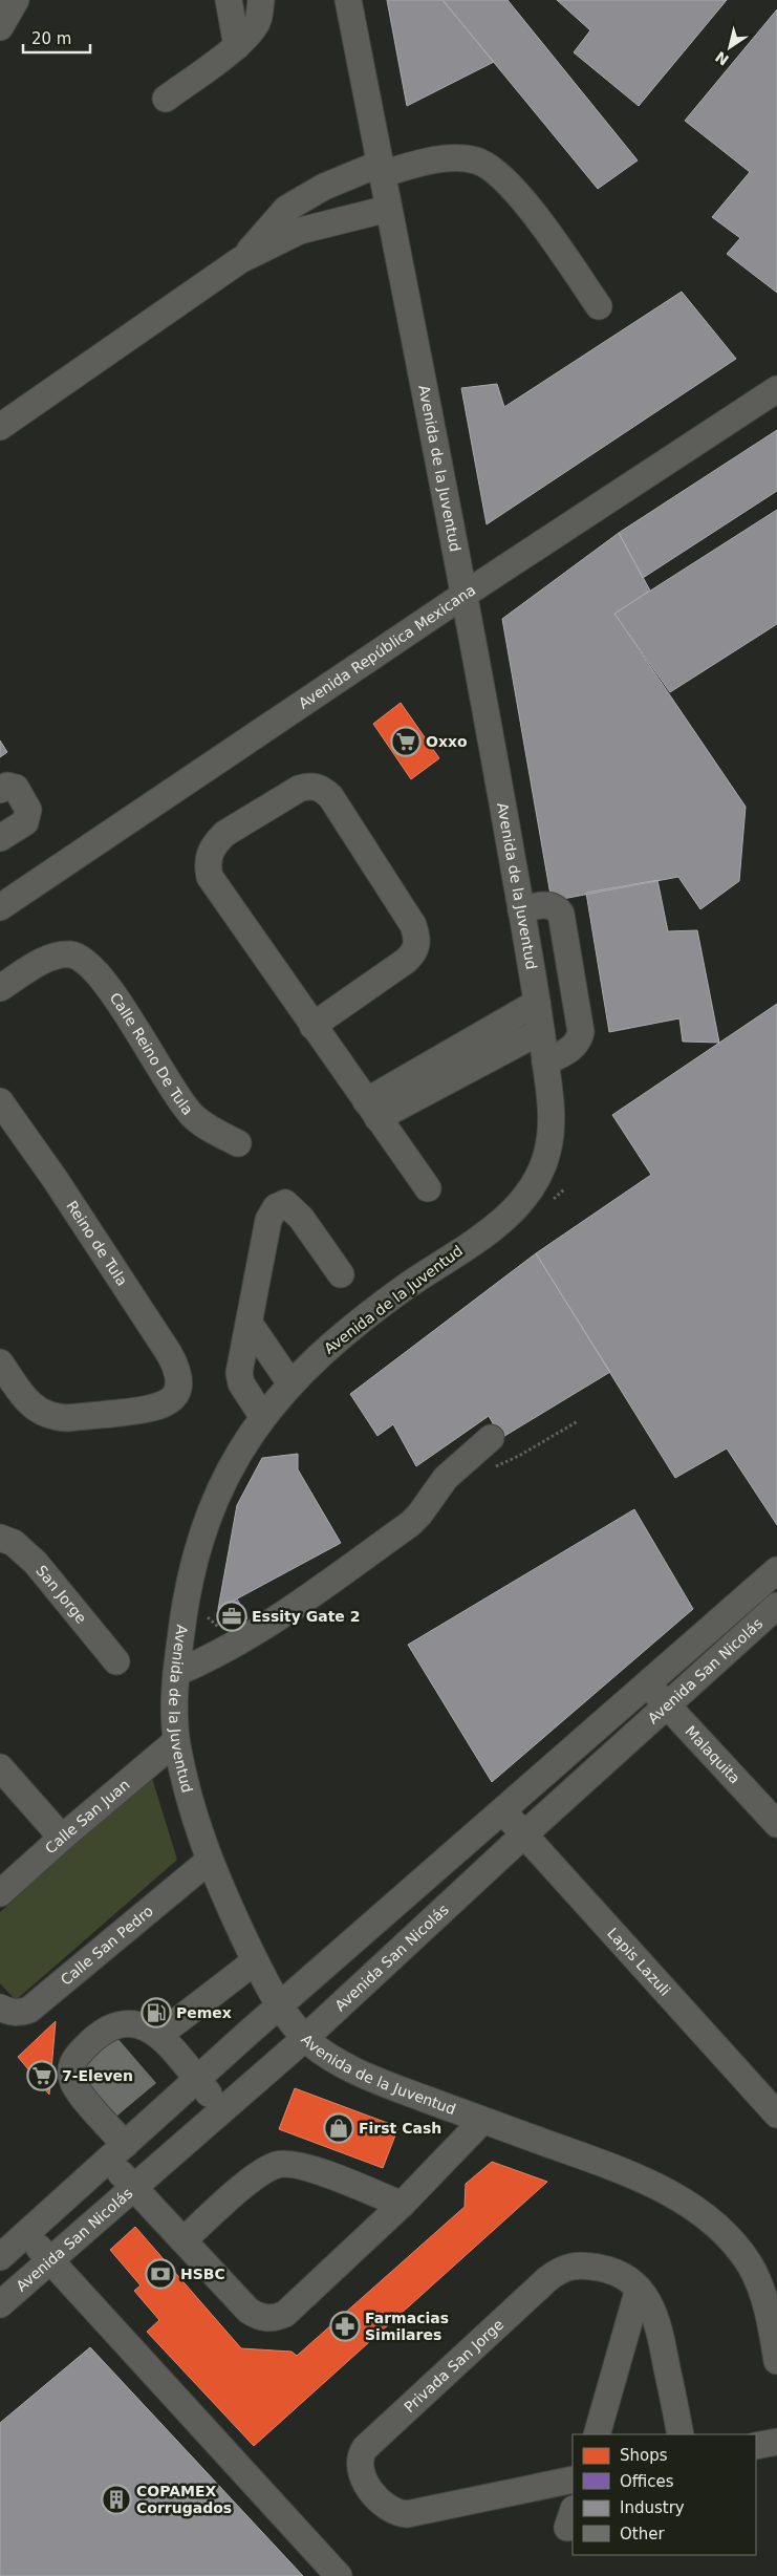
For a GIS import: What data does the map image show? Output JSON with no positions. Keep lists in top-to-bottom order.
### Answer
{
  "streets": {
    "street": [
      "Avenida de la Juventud",
      "Avenida República Mexicana",
      "Calle Reino De Tula",
      "Reino de Tula",
      "San Jorge",
      "Avenida San Nicolás",
      "Malaquita",
      "Calle San Juan",
      "Calle San Pedro",
      "Lapis Lazuli",
      "Privada San Jorge"
    ]
  },
  "crossings": [
    ["Avenida de la Juventud", "Avenida República Mexicana"],
    ["Avenida de la Juventud", "Avenida San Nicolás"],
    ["Avenida de la Juventud", "Calle San Juan"],
    ["Avenida de la Juventud", "Calle San Pedro"],
    ["Avenida San Nicolás", "Malaquita"],
    ["Avenida San Nicolás", "Lapis Lazuli"]
  ],
  "places": {
    "supermarket": ["Oxxo", "7-Eleven"],
    "office": ["Essity Gate 2"],
    "fuel station": ["Pemex"],
    "shop": ["First Cash"],
    "bank": ["HSBC"],
    "pharmacy": ["Farmacias Similares"],
    "building": ["COPAMEX Corrugados"]
  },
  "legend": [
    "Shops",
    "Offices",
    "Industry",
    "Other"
  ],
  "scale_bar": "20 m",
  "north": "bottom left"
}
